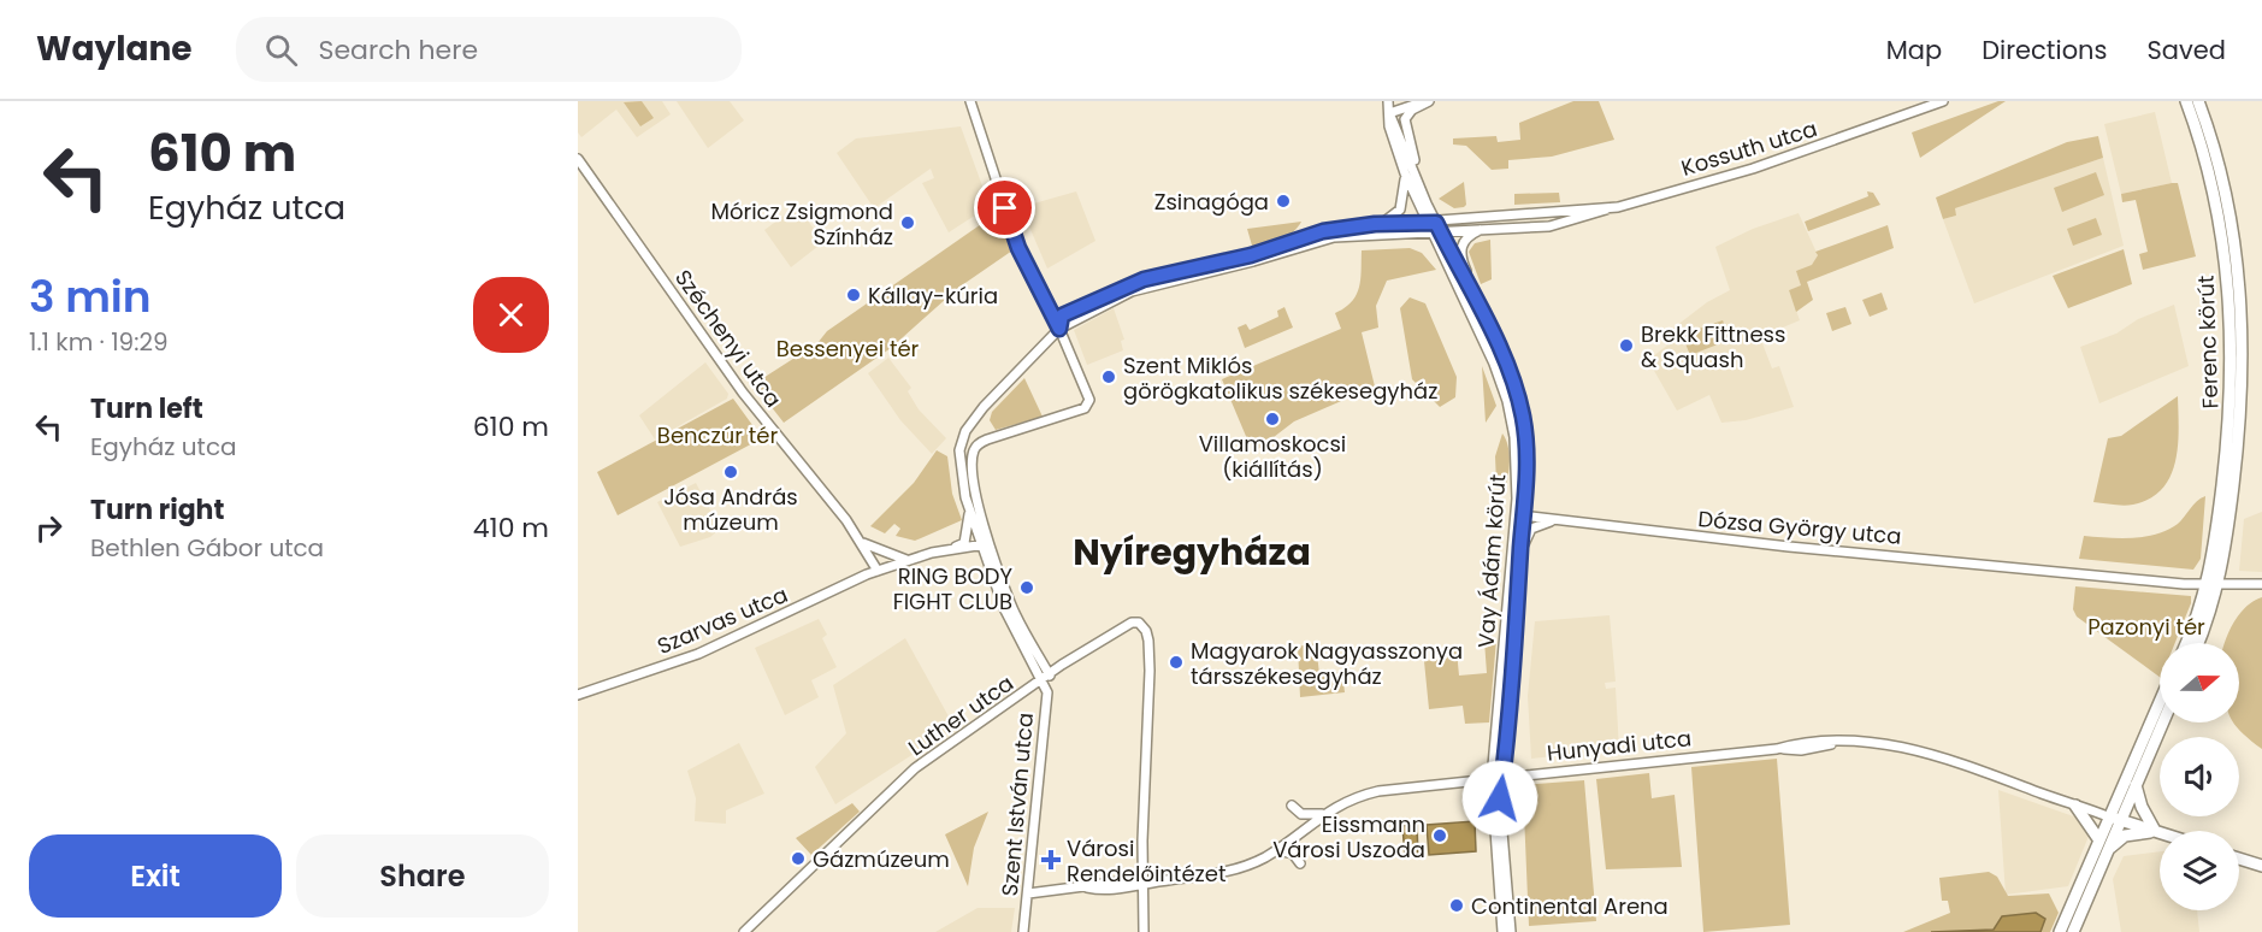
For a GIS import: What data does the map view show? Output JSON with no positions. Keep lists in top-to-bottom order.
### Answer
{
  "streets": {
    "main road": ["Ferenc körút", "Hunyadi utca"],
    "street": [
      "Kossuth utca",
      "Széchenyi utca",
      "Dózsa György utca",
      "Vay Ádám körút",
      "Szarvas utca",
      "Luther utca",
      "Szent István utca"
    ]
  },
  "crossings": [
    ["Kossuth utca", "Vay Ádám körút"],
    ["Széchenyi utca", "Szarvas utca"],
    ["Ferenc körút", "Dózsa György utca"],
    ["Dózsa György utca", "Vay Ádám körút"],
    ["Vay Ádám körút", "Hunyadi utca"],
    ["Luther utca", "Hunyadi utca"],
    ["Luther utca", "Szent István utca"],
    ["Hunyadi utca", "Szent István utca"]
  ],
  "districts": ["Nyíregyháza"],
  "parks": ["Bessenyei tér", "Benczúr tér", "Pazonyi tér"],
  "places": {
    "other": [
      "Zsinagóga",
      "Móricz Zsigmond Színház",
      "Kállay-kúria",
      "Brekk Fittness & Squash",
      "Szent Miklós görögkatolikus székesegyház",
      "Villamoskocsi (kiállítás)",
      "Jósa András múzeum",
      "RING BODY FIGHT CLUB",
      "Magyarok Nagyasszonya társszékesegyház",
      "Eissmann Városi Uszoda",
      "Gázmúzeum",
      "Continental Arena"
    ],
    "health": ["Városi Rendelőintézet"]
  },
  "north": "right",
  "page": {
    "header": "Waylane",
    "search": "Search here",
    "nav": ["Map", "Directions", "Saved"],
    "turn": ["610 m", "Egyház utca"],
    "heading": ["3 min", "1.1 km · 19:29"],
    "list": [
      {
        "name": "Turn left",
        "note": "Egyház utca",
        "value": "610 m"
      },
      {
        "name": "Turn right",
        "note": "Bethlen Gábor utca",
        "value": "410 m"
      }
    ],
    "buttons": ["Exit", "Share"]
  }
}
